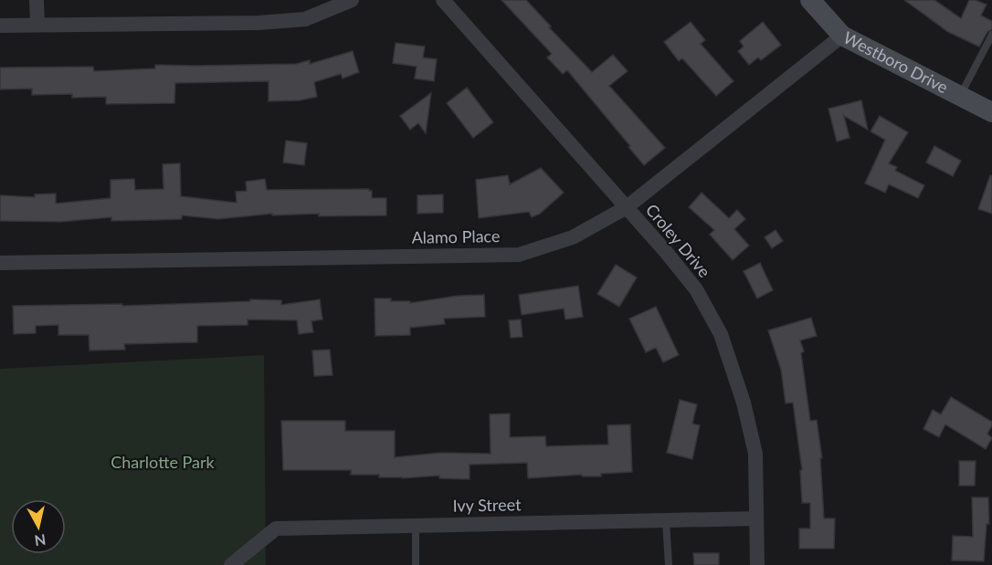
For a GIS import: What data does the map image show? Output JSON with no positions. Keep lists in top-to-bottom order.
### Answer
{
  "streets": {
    "street": [
      "Westboro Drive",
      "Alamo Place",
      "Croley Drive",
      "Ivy Street"
    ]
  },
  "crossings": [
    ["Westboro Drive", "Alamo Place"],
    ["Alamo Place", "Croley Drive"],
    ["Croley Drive", "Ivy Street"]
  ],
  "parks": ["Charlotte Park"],
  "north": "bottom"
}
